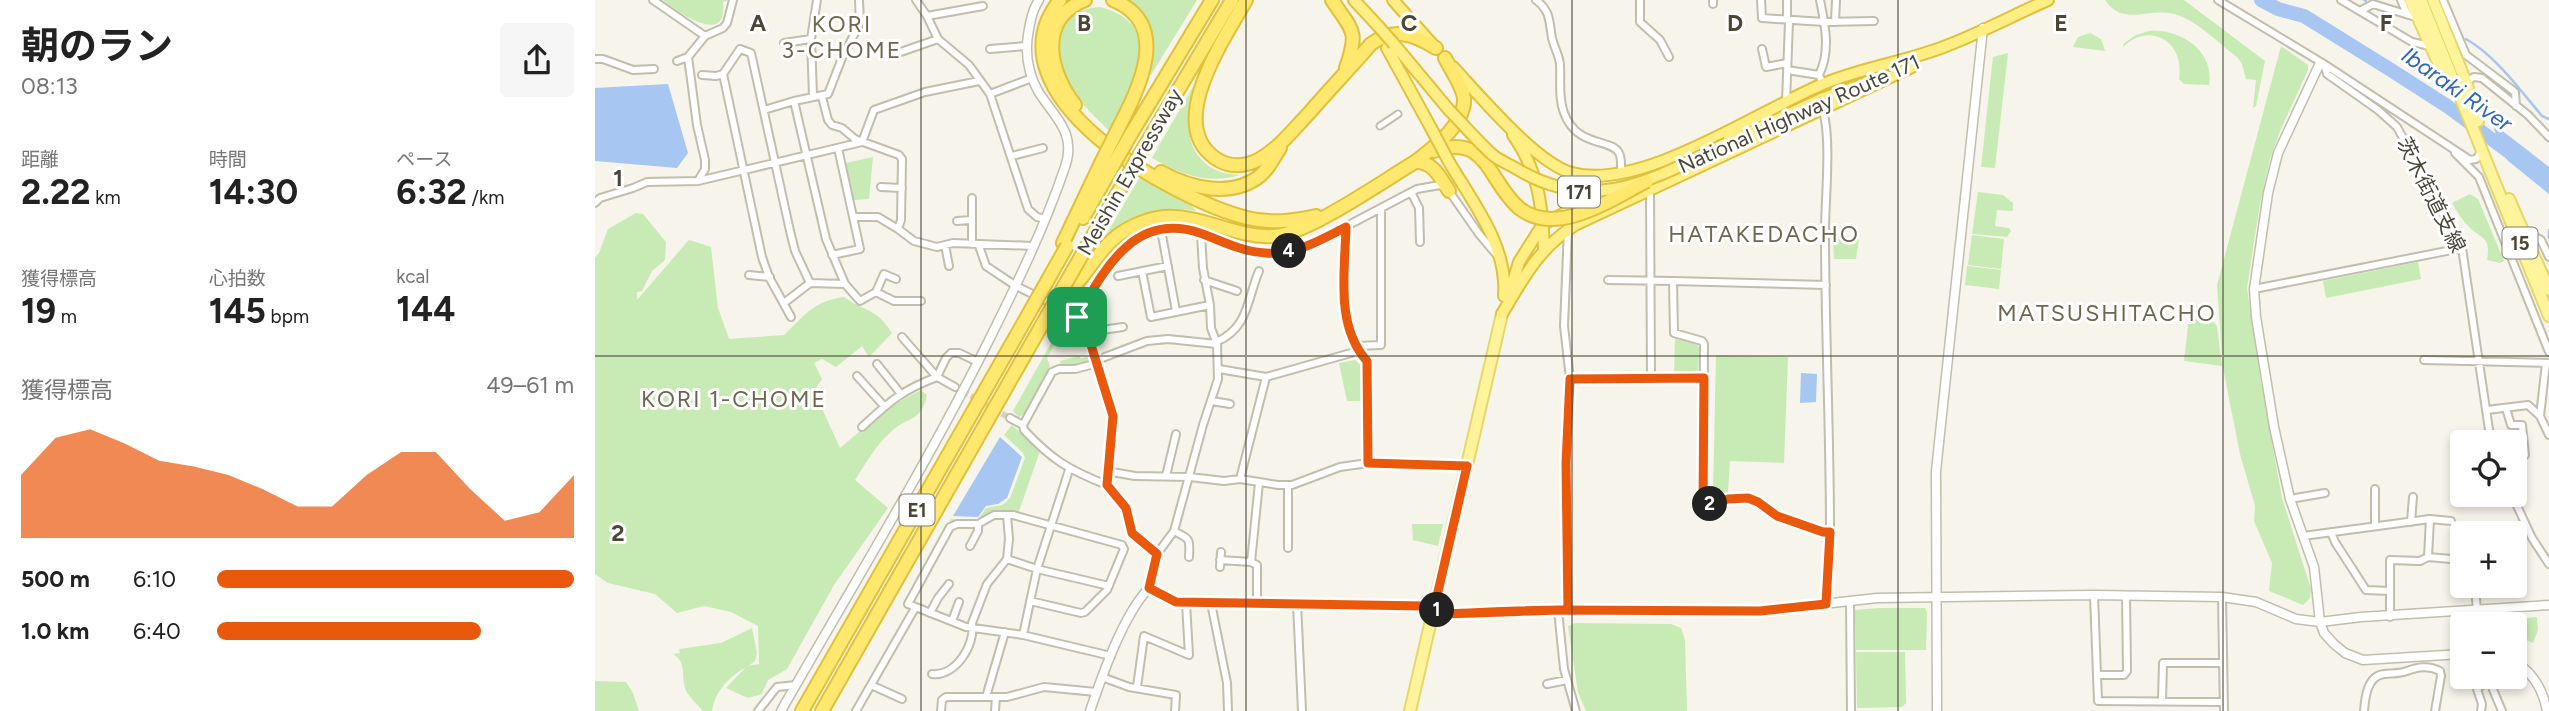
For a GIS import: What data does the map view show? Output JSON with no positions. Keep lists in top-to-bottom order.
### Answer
{
  "streets": {
    "highway": [
      "National Highway Route 171",
      "Meishin Expressway",
      "171",
      "E1"
    ],
    "main road": ["15"],
    "street": ["茨木街道支線"]
  },
  "districts": [
    "KORI 3-CHOME",
    "HATAKEDACHO",
    "MATSUSHITACHO",
    "KORI 1-CHOME"
  ],
  "water": ["Ibaraki River"],
  "page": {
    "heading": ["朝のラン", "08:13"],
    "stats": [
      ["距離", "2.22 km"],
      ["時間", "14:30"],
      ["ペース", "6:32 /km"],
      ["獲得標高", "19 m"],
      ["心拍数", "145 bpm"],
      ["kcal", "144"]
    ],
    "pins": ["4", "2", "1"],
    "chart": ["獲得標高", "49–61 m"],
    "map_buttons": ["+", "−"],
    "list": [
      {
        "name": "500 m",
        "note": "6:10"
      },
      {
        "name": "1.0 km",
        "note": "6:40"
      }
    ]
  },
  "grid": {
    "columns": [
      "A",
      "B",
      "C",
      "D",
      "E",
      "F"
    ],
    "rows": ["1", "2"]
  }
}
